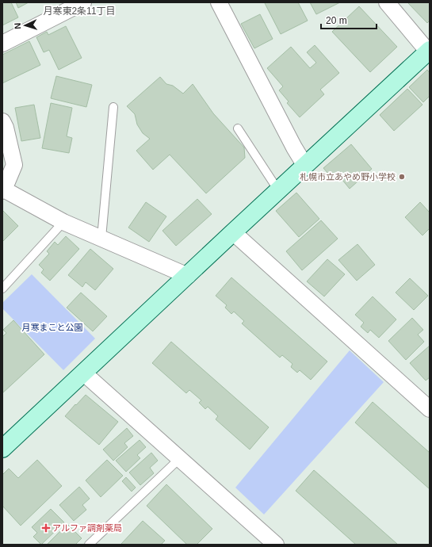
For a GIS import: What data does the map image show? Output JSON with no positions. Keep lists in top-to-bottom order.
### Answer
{
  "districts": ["月寒東2条11丁目"],
  "parks": ["月寒まこと公園"],
  "places": {
    "other": ["札幌市立あやめ野小学校"],
    "health": ["アルファ調剤薬局"]
  },
  "scale_bar": "20 m",
  "north": "left"
}
